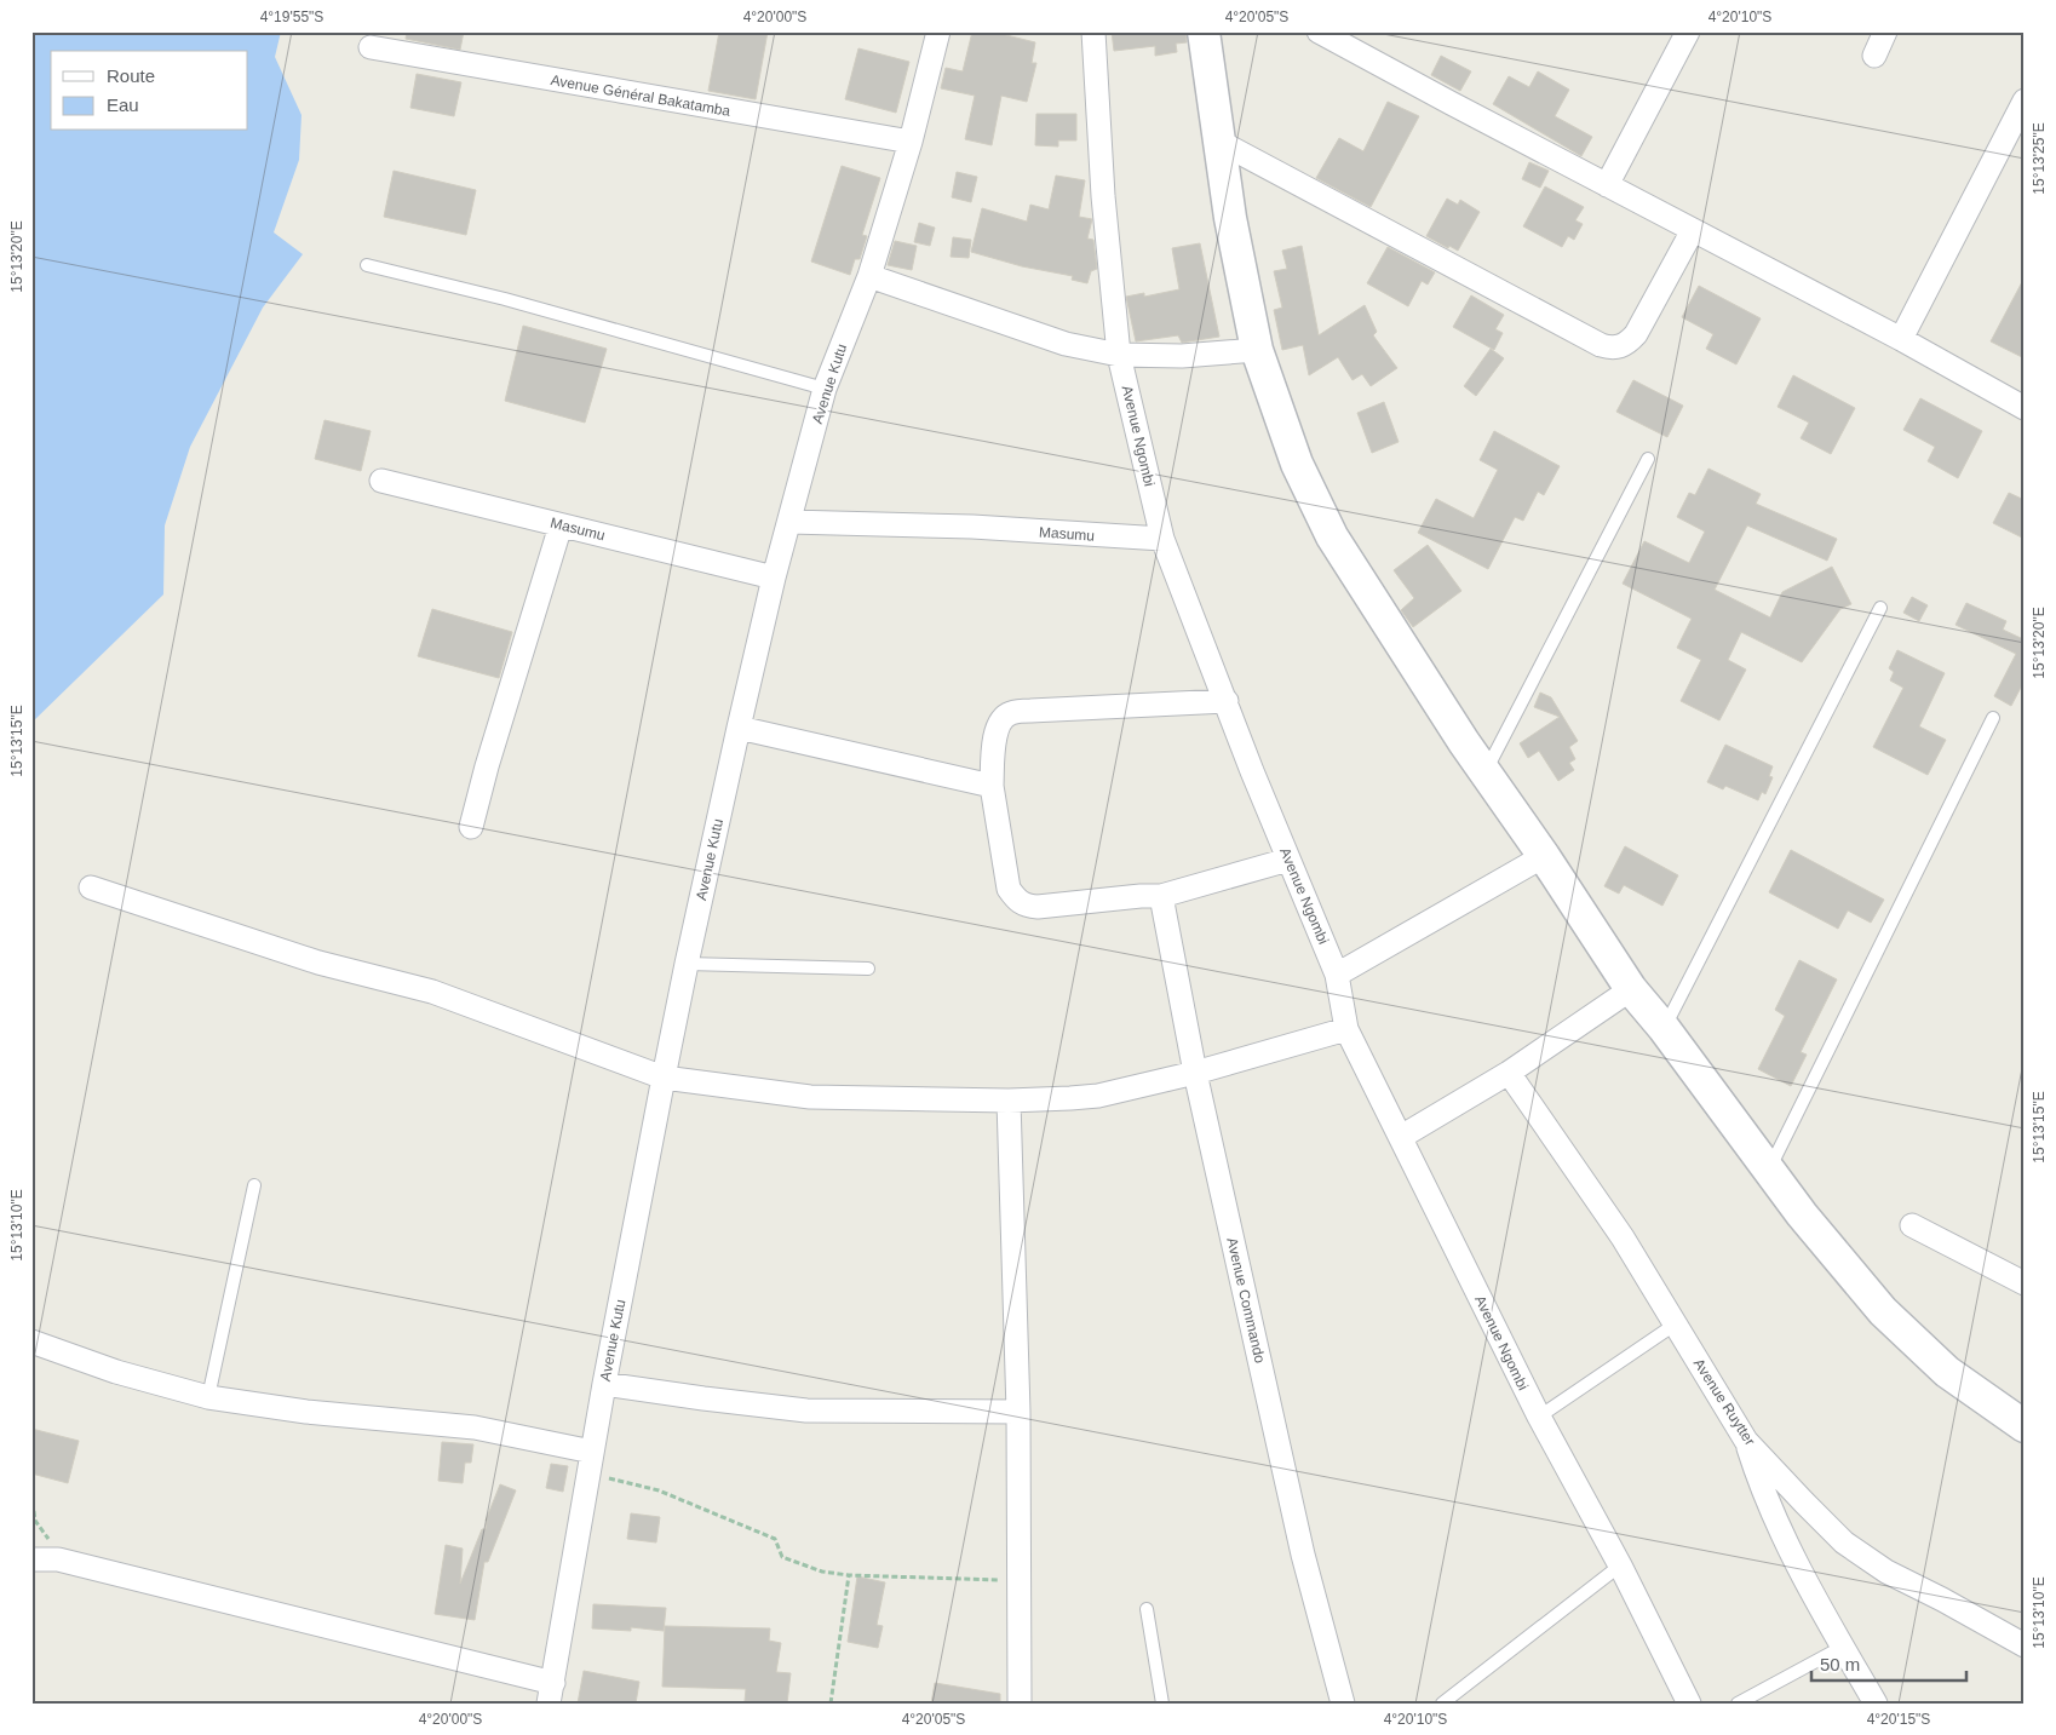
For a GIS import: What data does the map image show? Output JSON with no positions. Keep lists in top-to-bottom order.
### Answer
{
  "streets": {
    "street": [
      "Avenue Général Bakatamba",
      "Avenue Kutu",
      "Avenue Ngombi",
      "Masumu",
      "Avenue Commando",
      "Avenue Ruytter"
    ]
  },
  "crossings": [
    ["Avenue Général Bakatamba", "Avenue Kutu"],
    ["Avenue Kutu", "Masumu"],
    ["Avenue Ngombi", "Masumu"]
  ],
  "legend": ["Route", "Eau"],
  "scale_bar": "50 m",
  "coordinates": [
    "4°19'55\"S",
    "4°20'00\"S",
    "4°20'05\"S",
    "4°20'10\"S",
    "15°13'25\"E",
    "15°13'20\"E",
    "15°13'15\"E",
    "15°13'10\"E",
    "4°20'15\"S"
  ]
}
